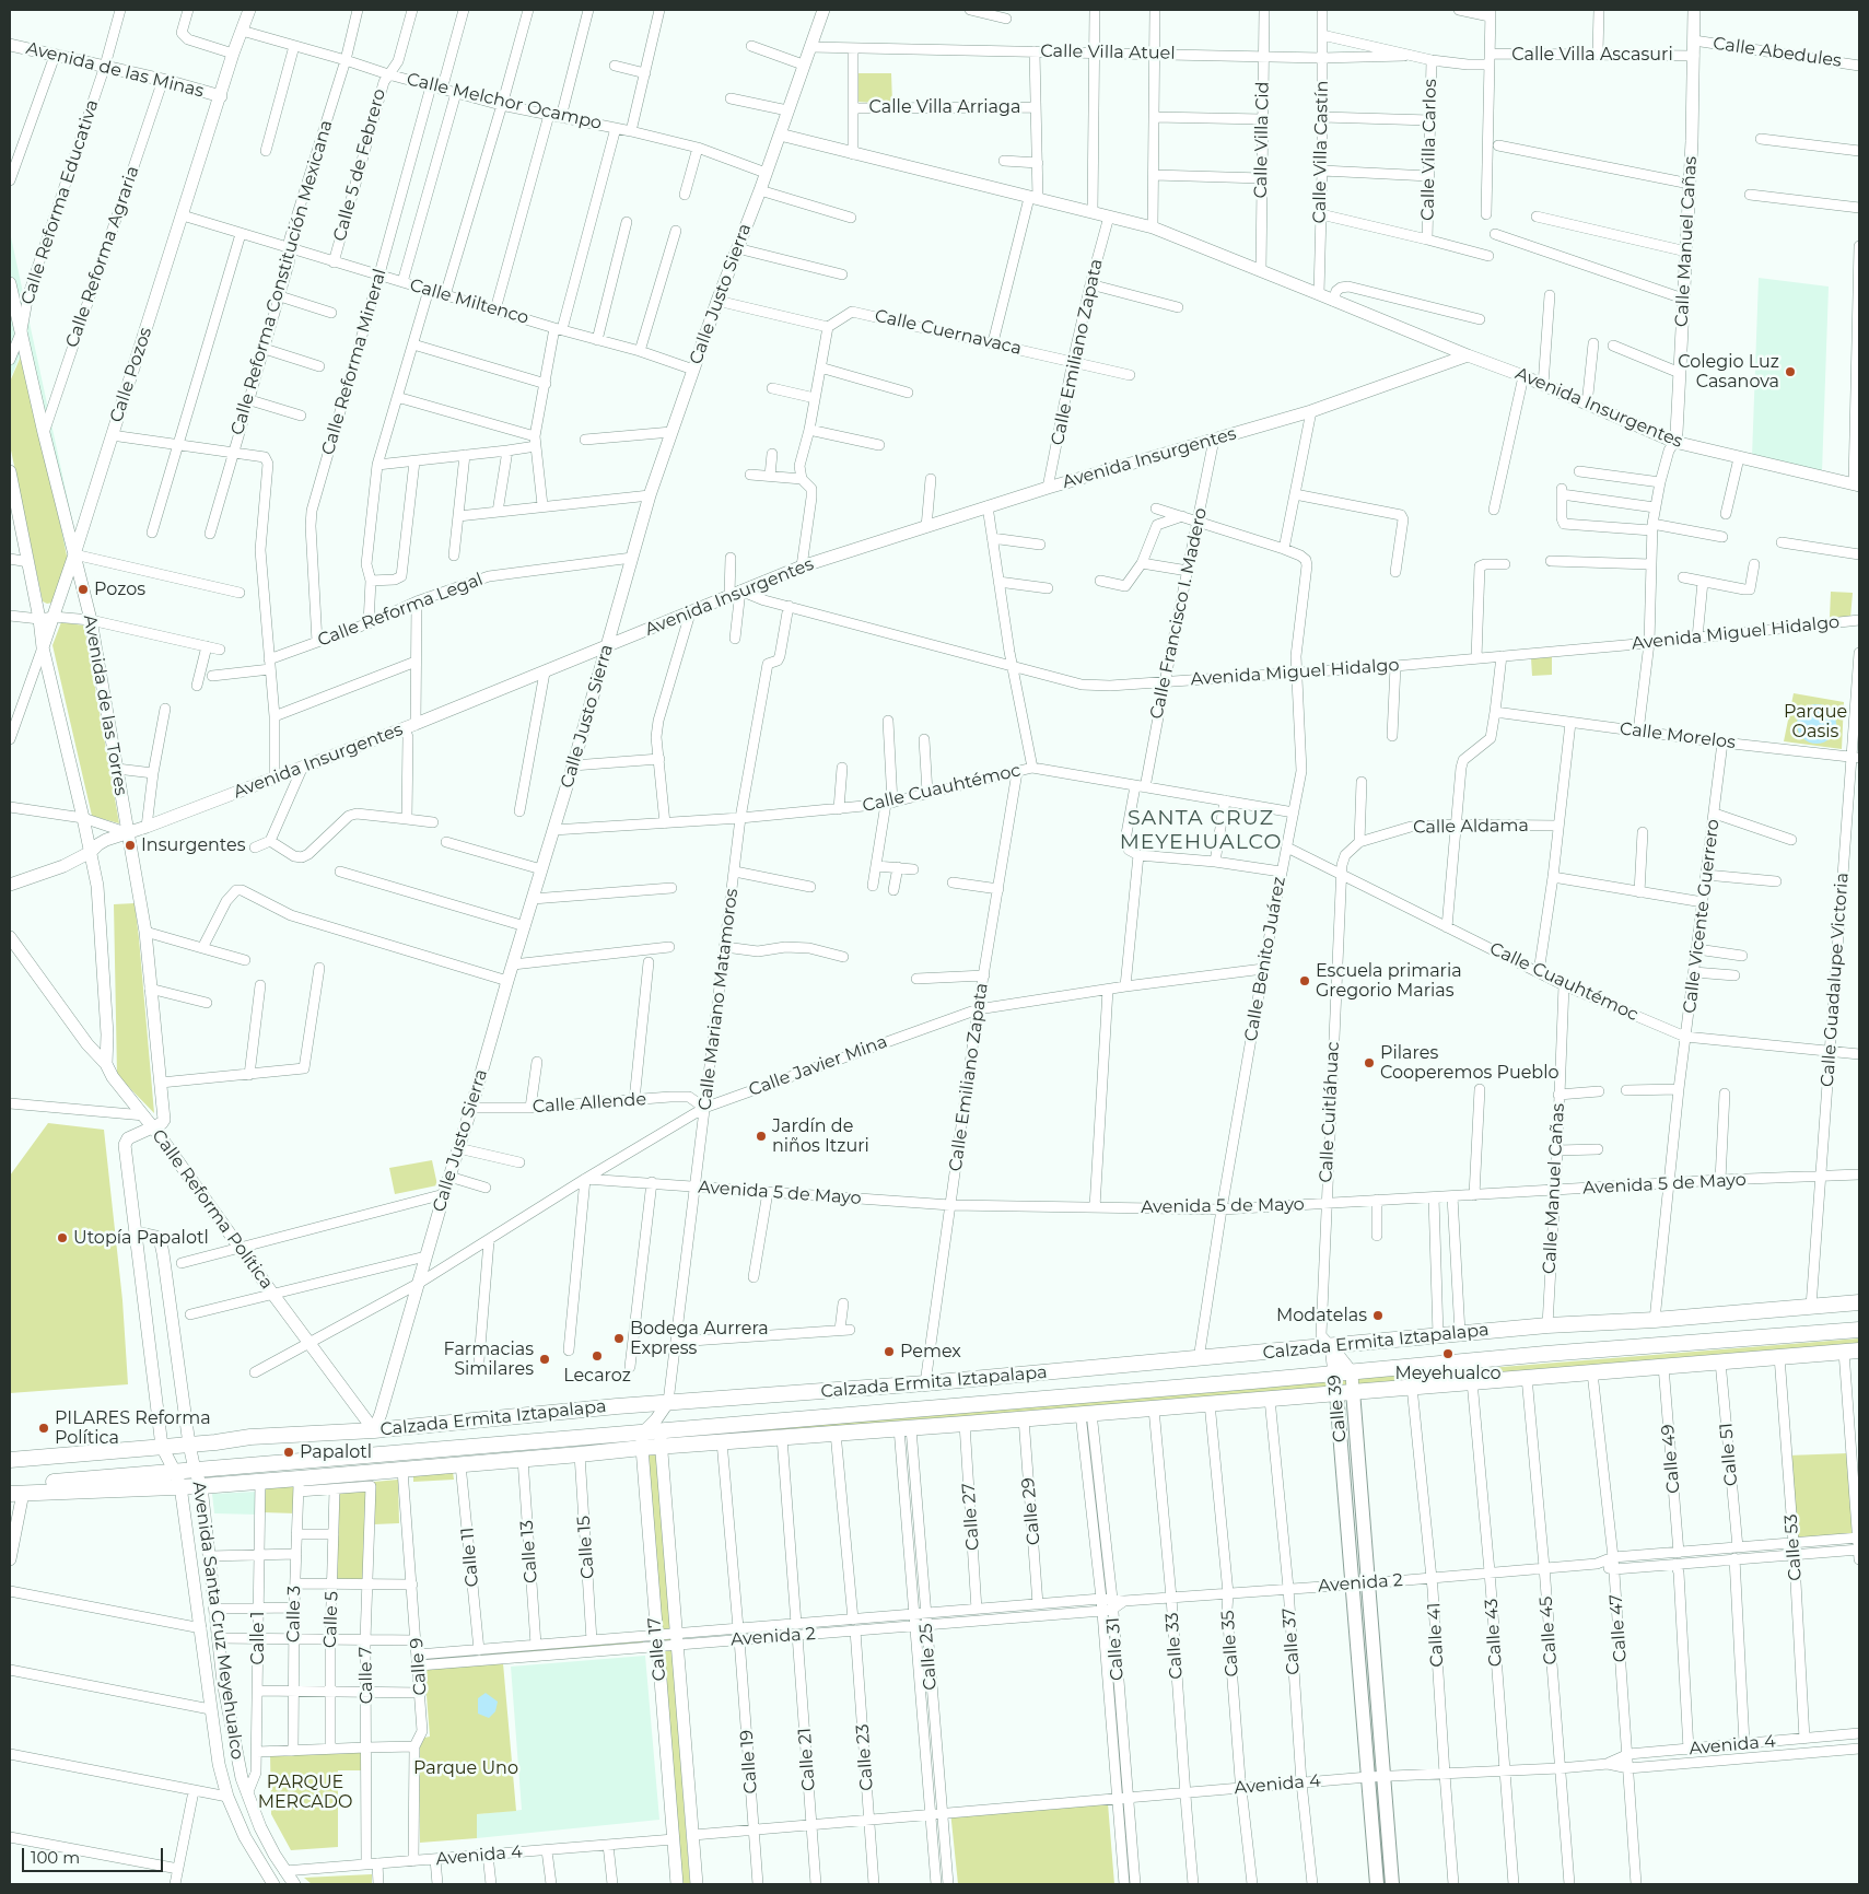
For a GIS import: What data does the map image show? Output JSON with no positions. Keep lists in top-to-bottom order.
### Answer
{
  "streets": {
    "main road": ["Calzada Ermita Iztapalapa", "Calle 39"],
    "street": [
      "Calle Villa Atuel",
      "Calle Abedules",
      "Calle Villa Ascasuri",
      "Avenida de las Minas",
      "Calle Melchor Ocampo",
      "Calle Villa Arriaga",
      "Calle Villa Cid",
      "Calle Villa Carlos",
      "Calle Villa Castín",
      "Calle 5 de Febrero",
      "Calle Reforma Educativa",
      "Calle Manuel Cañas",
      "Calle Reforma Agraria",
      "Calle Reforma Constitución Mexicana",
      "Calle Justo Sierra",
      "Calle Miltenco",
      "Calle Cuernavaca",
      "Calle Emiliano Zapata",
      "Calle Reforma Mineral",
      "Calle Pozos",
      "Avenida Insurgentes",
      "Calle Reforma Legal",
      "Calle Francisco I. Madero",
      "Avenida Miguel Hidalgo",
      "Avenida de las Torres",
      "Calle Morelos",
      "Calle Cuauhtémoc",
      "Calle Aldama",
      "Calle Vicente Guerrero",
      "Calle Benito Juárez",
      "Calle Guadalupe Victoria",
      "Calle Mariano Matamoros",
      "Calle Javier Mina",
      "Calle Allende",
      "Calle Cuitláhuac",
      "Avenida 5 de Mayo",
      "Calle Reforma Política",
      "Calle 51",
      "Calle 49",
      "Calle 29",
      "Calle 27",
      "Calle 15",
      "Calle 53",
      "Calle 13",
      "Calle 11",
      "Avenida 2",
      "Calle 3",
      "Calle 5",
      "Avenida Santa Cruz Meyehualco",
      "Calle 47",
      "Calle 45",
      "Calle 43",
      "Calle 41",
      "Calle 1",
      "Calle 37",
      "Calle 35",
      "Calle 33",
      "Calle 17",
      "Calle 31",
      "Calle 25",
      "Calle 9",
      "Calle 7",
      "Avenida 4",
      "Calle 23",
      "Calle 21",
      "Calle 19"
    ]
  },
  "crossings": [
    ["Calle Villa Atuel", "Calle Villa Ascasuri"],
    ["Calle Villa Atuel", "Calle Villa Cid"],
    ["Calle Villa Atuel", "Calle Villa Castín"],
    ["Calle Villa Atuel", "Calle Justo Sierra"],
    ["Calle Abedules", "Calle Manuel Cañas"],
    ["Calle Villa Ascasuri", "Calle Villa Carlos"],
    ["Calle Villa Ascasuri", "Calle Villa Castín"],
    ["Calle Villa Ascasuri", "Calle Manuel Cañas"],
    ["Avenida de las Minas", "Calle Reforma Educativa"],
    ["Avenida de las Minas", "Calle Reforma Agraria"],
    ["Avenida de las Minas", "Calle Pozos"],
    ["Calle Melchor Ocampo", "Calle 5 de Febrero"],
    ["Calle Melchor Ocampo", "Calle Reforma Constitución Mexicana"],
    ["Calle Melchor Ocampo", "Calle Justo Sierra"],
    ["Calle Melchor Ocampo", "Calle Reforma Mineral"],
    ["Calle Melchor Ocampo", "Calle Pozos"],
    ["Calle Villa Cid", "Avenida Insurgentes"],
    ["Calle Villa Castín", "Avenida Insurgentes"],
    ["Calle 5 de Febrero", "Calle Miltenco"],
    ["Calle Reforma Educativa", "Avenida de las Torres"],
    ["Calle Manuel Cañas", "Avenida Insurgentes"],
    ["Calle Manuel Cañas", "Avenida Miguel Hidalgo"],
    ["Calle Manuel Cañas", "Calle Morelos"],
    ["Calle Manuel Cañas", "Calle Cuauhtémoc"],
    ["Calle Manuel Cañas", "Avenida 5 de Mayo"],
    ["Calle Manuel Cañas", "Calzada Ermita Iztapalapa"],
    ["Calle Reforma Agraria", "Avenida de las Torres"],
    ["Calle Reforma Constitución Mexicana", "Calle Miltenco"],
    ["Calle Justo Sierra", "Calle Miltenco"],
    ["Calle Justo Sierra", "Avenida Insurgentes"],
    ["Calle Justo Sierra", "Calle Reforma Legal"],
    ["Calle Justo Sierra", "Calle Cuauhtémoc"],
    ["Calle Justo Sierra", "Calle Javier Mina"],
    ["Calle Justo Sierra", "Calle Allende"],
    ["Calle Justo Sierra", "Calle Reforma Política"],
    ["Calle Justo Sierra", "Calzada Ermita Iztapalapa"],
    ["Calle Miltenco", "Calle Reforma Mineral"],
    ["Calle Miltenco", "Calle Pozos"],
    ["Calle Cuernavaca", "Calle Emiliano Zapata"],
    ["Calle Emiliano Zapata", "Avenida Insurgentes"],
    ["Calle Emiliano Zapata", "Calle Cuauhtémoc"],
    ["Calle Emiliano Zapata", "Calle Javier Mina"],
    ["Calle Emiliano Zapata", "Avenida 5 de Mayo"],
    ["Calle Emiliano Zapata", "Calzada Ermita Iztapalapa"],
    ["Calle Reforma Mineral", "Calle Reforma Legal"],
    ["Calle Pozos", "Avenida de las Torres"],
    ["Avenida Insurgentes", "Calle Francisco I. Madero"],
    ["Avenida Insurgentes", "Avenida Miguel Hidalgo"],
    ["Avenida Insurgentes", "Avenida de las Torres"],
    ["Calle Francisco I. Madero", "Avenida Miguel Hidalgo"],
    ["Calle Francisco I. Madero", "Calle Cuauhtémoc"],
    ["Avenida Miguel Hidalgo", "Calle Benito Juárez"],
    ["Avenida Miguel Hidalgo", "Calle Mariano Matamoros"],
    ["Avenida de las Torres", "Calle Reforma Política"],
    ["Avenida de las Torres", "Avenida Santa Cruz Meyehualco"],
    ["Calle Morelos", "Calle Vicente Guerrero"],
    ["Calle Morelos", "Calle Guadalupe Victoria"],
    ["Calle Cuauhtémoc", "Calle Vicente Guerrero"],
    ["Calle Cuauhtémoc", "Calle Benito Juárez"],
    ["Calle Cuauhtémoc", "Calle Guadalupe Victoria"],
    ["Calle Cuauhtémoc", "Calle Mariano Matamoros"],
    ["Calle Cuauhtémoc", "Calle Cuitláhuac"],
    ["Calle Vicente Guerrero", "Avenida 5 de Mayo"],
    ["Calle Vicente Guerrero", "Calzada Ermita Iztapalapa"],
    ["Calle Benito Juárez", "Calle Javier Mina"],
    ["Calle Benito Juárez", "Avenida 5 de Mayo"],
    ["Calle Benito Juárez", "Calzada Ermita Iztapalapa"],
    ["Calle Guadalupe Victoria", "Avenida 5 de Mayo"],
    ["Calle Guadalupe Victoria", "Calzada Ermita Iztapalapa"],
    ["Calle Mariano Matamoros", "Calle Javier Mina"],
    ["Calle Mariano Matamoros", "Calle Allende"],
    ["Calle Mariano Matamoros", "Avenida 5 de Mayo"],
    ["Calle Mariano Matamoros", "Calzada Ermita Iztapalapa"],
    ["Calle Javier Mina", "Calle Allende"],
    ["Calle Javier Mina", "Avenida 5 de Mayo"],
    ["Calle Javier Mina", "Calle Reforma Política"],
    ["Calle Cuitláhuac", "Avenida 5 de Mayo"],
    ["Calle Cuitláhuac", "Calzada Ermita Iztapalapa"],
    ["Calle Cuitláhuac", "Calle 39"],
    ["Calle Reforma Política", "Calzada Ermita Iztapalapa"],
    ["Calle Reforma Política", "Avenida Santa Cruz Meyehualco"],
    ["Calzada Ermita Iztapalapa", "Calle 39"],
    ["Calzada Ermita Iztapalapa", "Calle 51"],
    ["Calzada Ermita Iztapalapa", "Calle 49"],
    ["Calzada Ermita Iztapalapa", "Calle 29"],
    ["Calzada Ermita Iztapalapa", "Calle 27"],
    ["Calzada Ermita Iztapalapa", "Calle 15"],
    ["Calzada Ermita Iztapalapa", "Calle 53"],
    ["Calzada Ermita Iztapalapa", "Calle 13"],
    ["Calzada Ermita Iztapalapa", "Calle 11"],
    ["Calzada Ermita Iztapalapa", "Calle 3"],
    ["Calzada Ermita Iztapalapa", "Avenida Santa Cruz Meyehualco"],
    ["Calzada Ermita Iztapalapa", "Calle 47"],
    ["Calzada Ermita Iztapalapa", "Calle 45"],
    ["Calzada Ermita Iztapalapa", "Calle 43"],
    ["Calzada Ermita Iztapalapa", "Calle 41"],
    ["Calzada Ermita Iztapalapa", "Calle 1"],
    ["Calzada Ermita Iztapalapa", "Calle 37"],
    ["Calzada Ermita Iztapalapa", "Calle 35"],
    ["Calzada Ermita Iztapalapa", "Calle 33"],
    ["Calzada Ermita Iztapalapa", "Calle 17"],
    ["Calzada Ermita Iztapalapa", "Calle 31"],
    ["Calzada Ermita Iztapalapa", "Calle 25"],
    ["Calzada Ermita Iztapalapa", "Calle 9"],
    ["Calle 39", "Avenida 2"],
    ["Calle 39", "Avenida 4"],
    ["Calle 51", "Avenida 2"],
    ["Calle 49", "Avenida 2"],
    ["Calle 29", "Avenida 2"],
    ["Calle 27", "Avenida 2"],
    ["Calle 15", "Avenida 2"],
    ["Calle 53", "Avenida 2"],
    ["Calle 53", "Avenida 4"],
    ["Calle 13", "Avenida 2"],
    ["Calle 11", "Avenida 2"],
    ["Avenida 2", "Calle 47"],
    ["Avenida 2", "Calle 45"],
    ["Avenida 2", "Calle 43"],
    ["Avenida 2", "Calle 41"],
    ["Avenida 2", "Calle 37"],
    ["Avenida 2", "Calle 35"],
    ["Avenida 2", "Calle 33"],
    ["Avenida 2", "Calle 17"],
    ["Avenida 2", "Calle 31"],
    ["Avenida 2", "Calle 25"],
    ["Avenida 2", "Calle 9"],
    ["Avenida 2", "Calle 23"],
    ["Avenida 2", "Calle 21"],
    ["Avenida 2", "Calle 19"],
    ["Calle 5", "Calle 7"],
    ["Avenida Santa Cruz Meyehualco", "Calle 1"],
    ["Avenida Santa Cruz Meyehualco", "Avenida 4"],
    ["Calle 47", "Avenida 4"],
    ["Calle 45", "Avenida 4"],
    ["Calle 43", "Avenida 4"],
    ["Calle 41", "Avenida 4"],
    ["Calle 37", "Avenida 4"],
    ["Calle 35", "Avenida 4"],
    ["Calle 33", "Avenida 4"],
    ["Calle 17", "Avenida 4"],
    ["Calle 31", "Avenida 4"],
    ["Calle 25", "Avenida 4"],
    ["Calle 9", "Avenida 4"],
    ["Calle 7", "Avenida 4"],
    ["Avenida 4", "Calle 23"],
    ["Avenida 4", "Calle 21"],
    ["Avenida 4", "Calle 19"]
  ],
  "districts": ["SANTA CRUZ MEYEHUALCO"],
  "parks": ["Parque Oasis", "Parque Uno", "PARQUE MERCADO"],
  "places": [
    "Colegio Luz Casanova",
    "Pozos",
    "Insurgentes",
    "Escuela primaria Gregorio Marias",
    "Pilares Cooperemos Pueblo",
    "Jardín de niños Itzuri",
    "Utopía Papalotl",
    "Modatelas",
    "Bodega Aurrera Express",
    "Pemex",
    "Meyehualco",
    "Lecaroz",
    "Farmacias Similares",
    "PILARES Reforma Política",
    "Papalotl"
  ],
  "scale_bar": "100 m"
}
